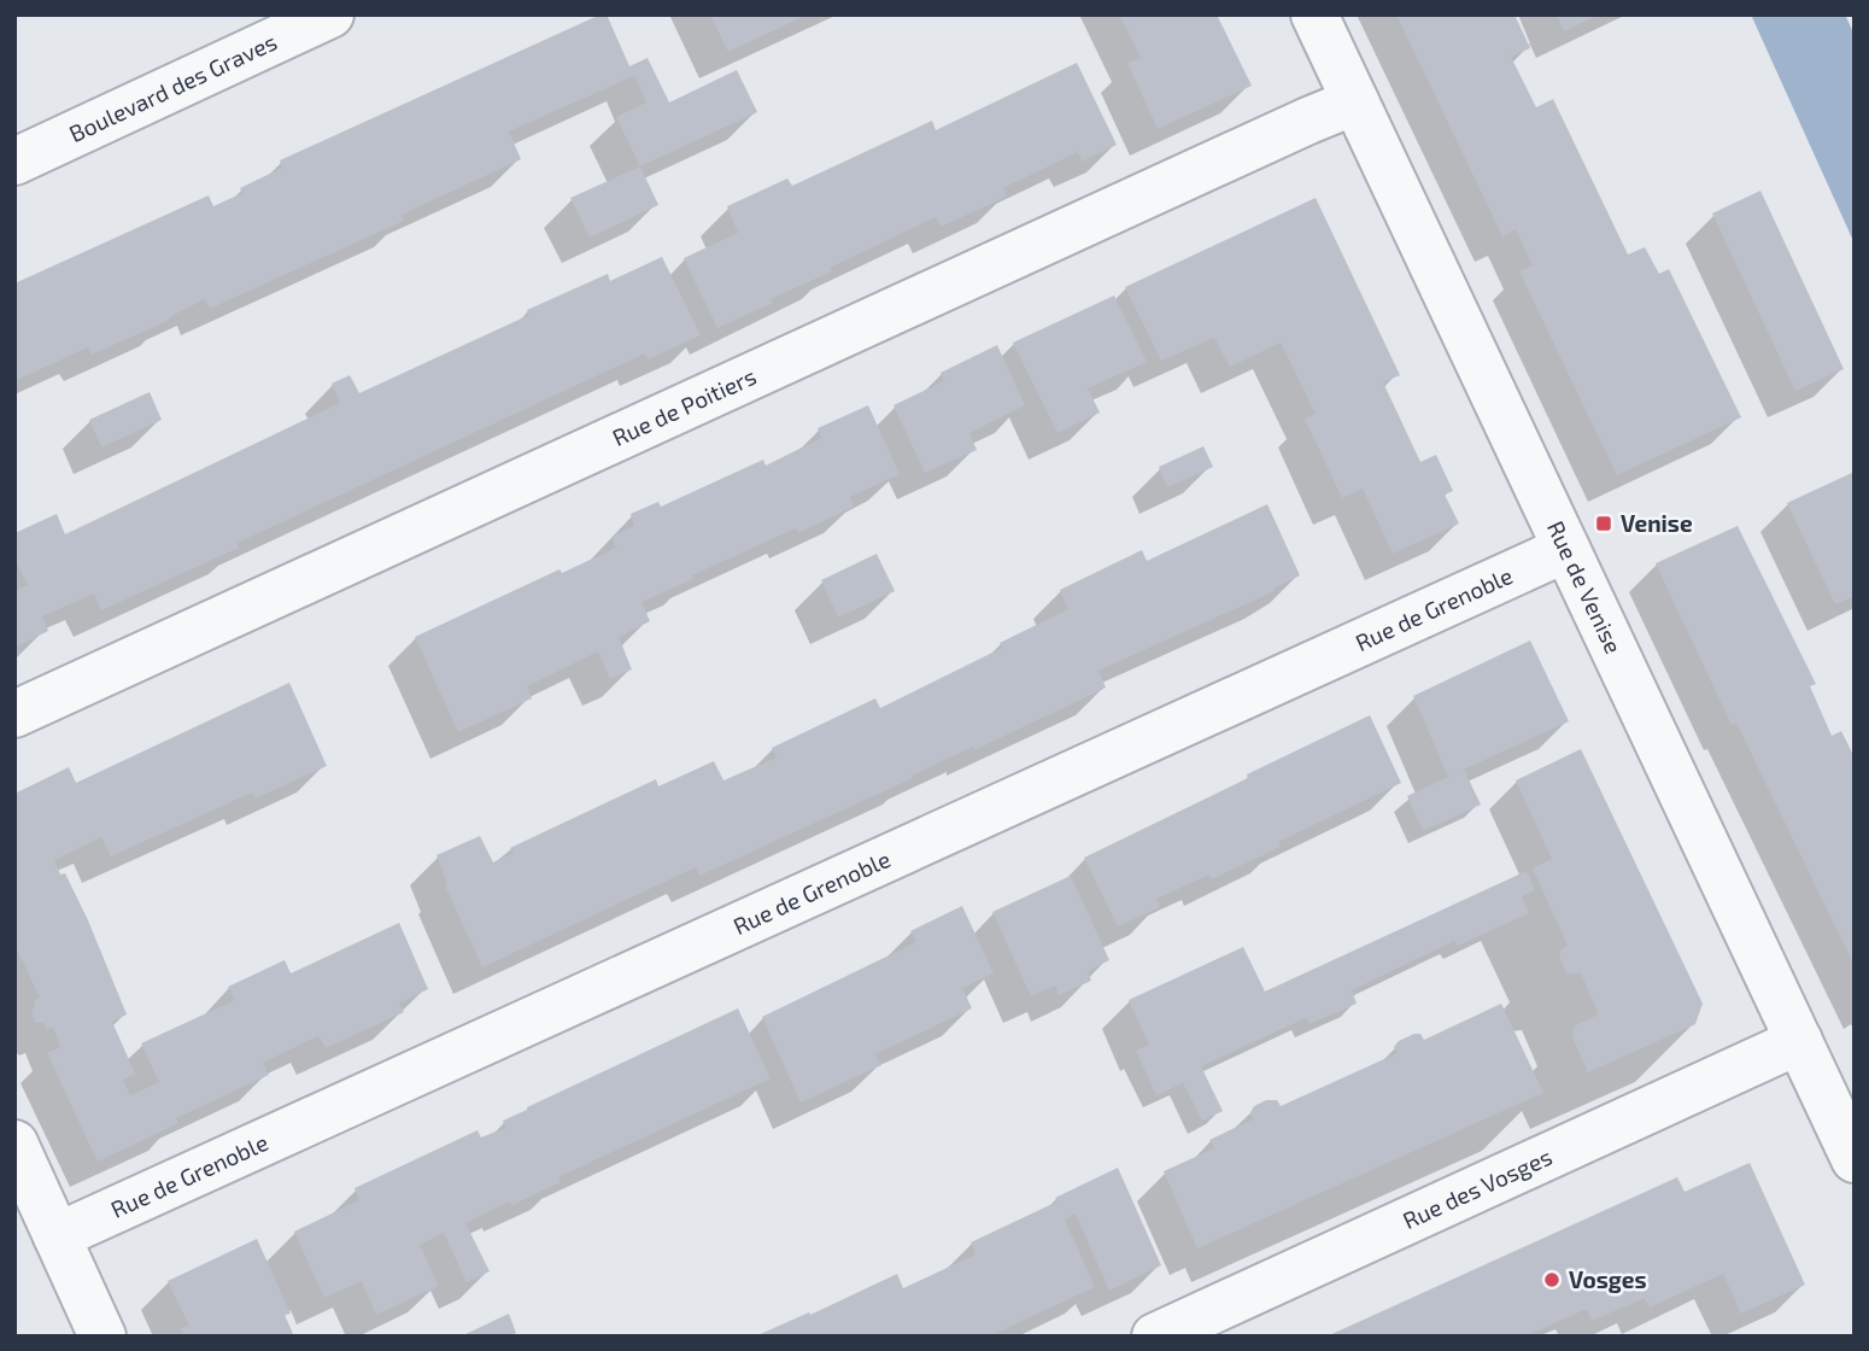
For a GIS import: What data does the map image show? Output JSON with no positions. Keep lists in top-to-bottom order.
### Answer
{
  "streets": {
    "street": [
      "Boulevard des Graves",
      "Rue de Poitiers",
      "Rue de Venise",
      "Rue de Grenoble",
      "Rue des Vosges"
    ]
  },
  "crossings": [
    ["Rue de Poitiers", "Rue de Venise"],
    ["Rue de Venise", "Rue de Grenoble"],
    ["Rue de Venise", "Rue des Vosges"]
  ],
  "places": {
    "transit": ["Venise"],
    "other": ["Vosges"]
  }
}
